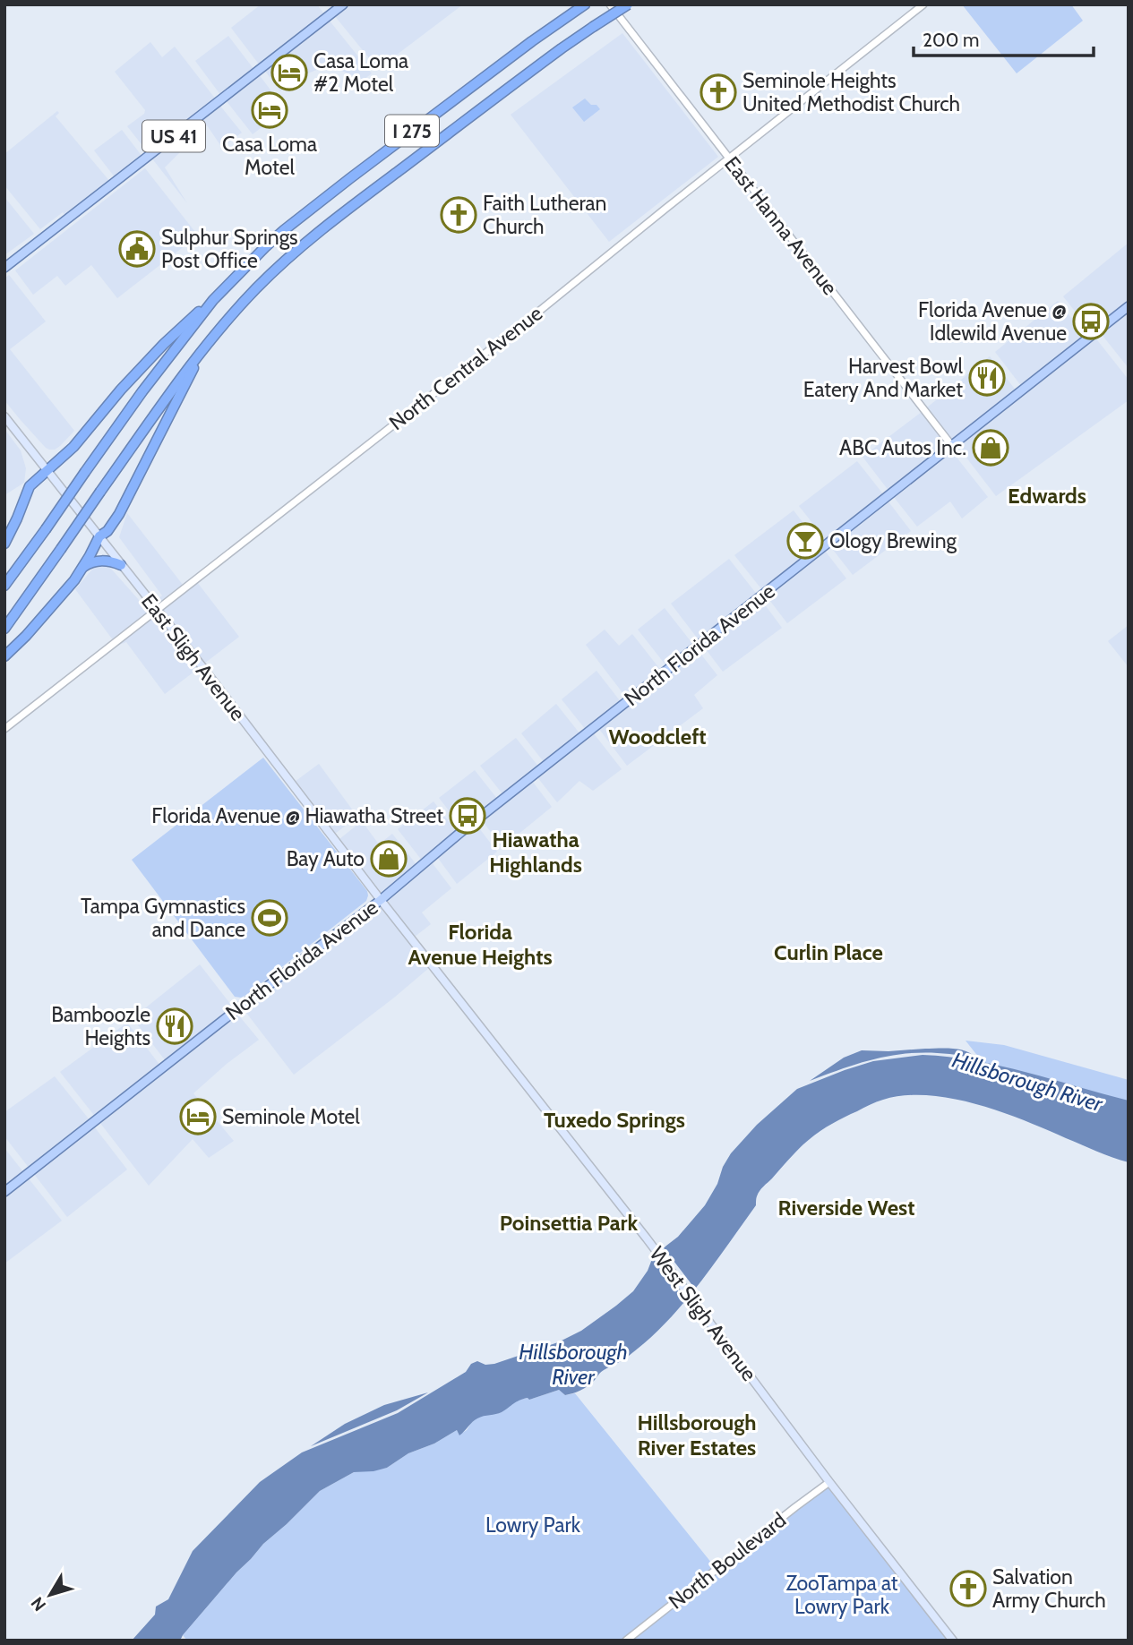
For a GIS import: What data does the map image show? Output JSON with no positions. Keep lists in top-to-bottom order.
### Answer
{
  "streets": {
    "highway": ["I 275"],
    "main road": [
      "US 41",
      "North Florida Avenue",
      "East Sligh Avenue",
      "West Sligh Avenue"
    ],
    "street": ["East Hanna Avenue", "North Central Avenue", "North Boulevard"]
  },
  "crossings": [
    ["East Hanna Avenue", "North Central Avenue"],
    ["East Hanna Avenue", "North Florida Avenue"],
    ["North Central Avenue", "East Sligh Avenue"],
    ["North Florida Avenue", "East Sligh Avenue"],
    ["North Florida Avenue", "West Sligh Avenue"],
    ["East Sligh Avenue", "West Sligh Avenue"],
    ["West Sligh Avenue", "North Boulevard"]
  ],
  "districts": [
    "Edwards",
    "Woodcleft",
    "Hiawatha Highlands",
    "Florida Avenue Heights",
    "Curlin Place",
    "Tuxedo Springs",
    "Riverside West",
    "Poinsettia Park",
    "Hillsborough River Estates"
  ],
  "water": ["Hillsborough River"],
  "parks": ["Lowry Park", "ZooTampa at Lowry Park"],
  "places": {
    "hotel": ["Casa Loma #2 Motel", "Casa Loma Motel", "Seminole Motel"],
    "church": ["Seminole Heights United Methodist Church", "Faith Lutheran Church", "Salvation Army Church"],
    "public building": ["Sulphur Springs Post Office"],
    "bus stop": ["Florida Avenue @ Idlewild Avenue", "Florida Avenue @ Hiawatha Street"],
    "restaurant": ["Harvest Bowl Eatery And Market", "Bamboozle Heights"],
    "shop": ["ABC Autos Inc.", "Bay Auto"],
    "bar": ["Ology Brewing"],
    "sports": ["Tampa Gymnastics and Dance"]
  },
  "scale_bar": "200 m",
  "north": "bottom left"
}
